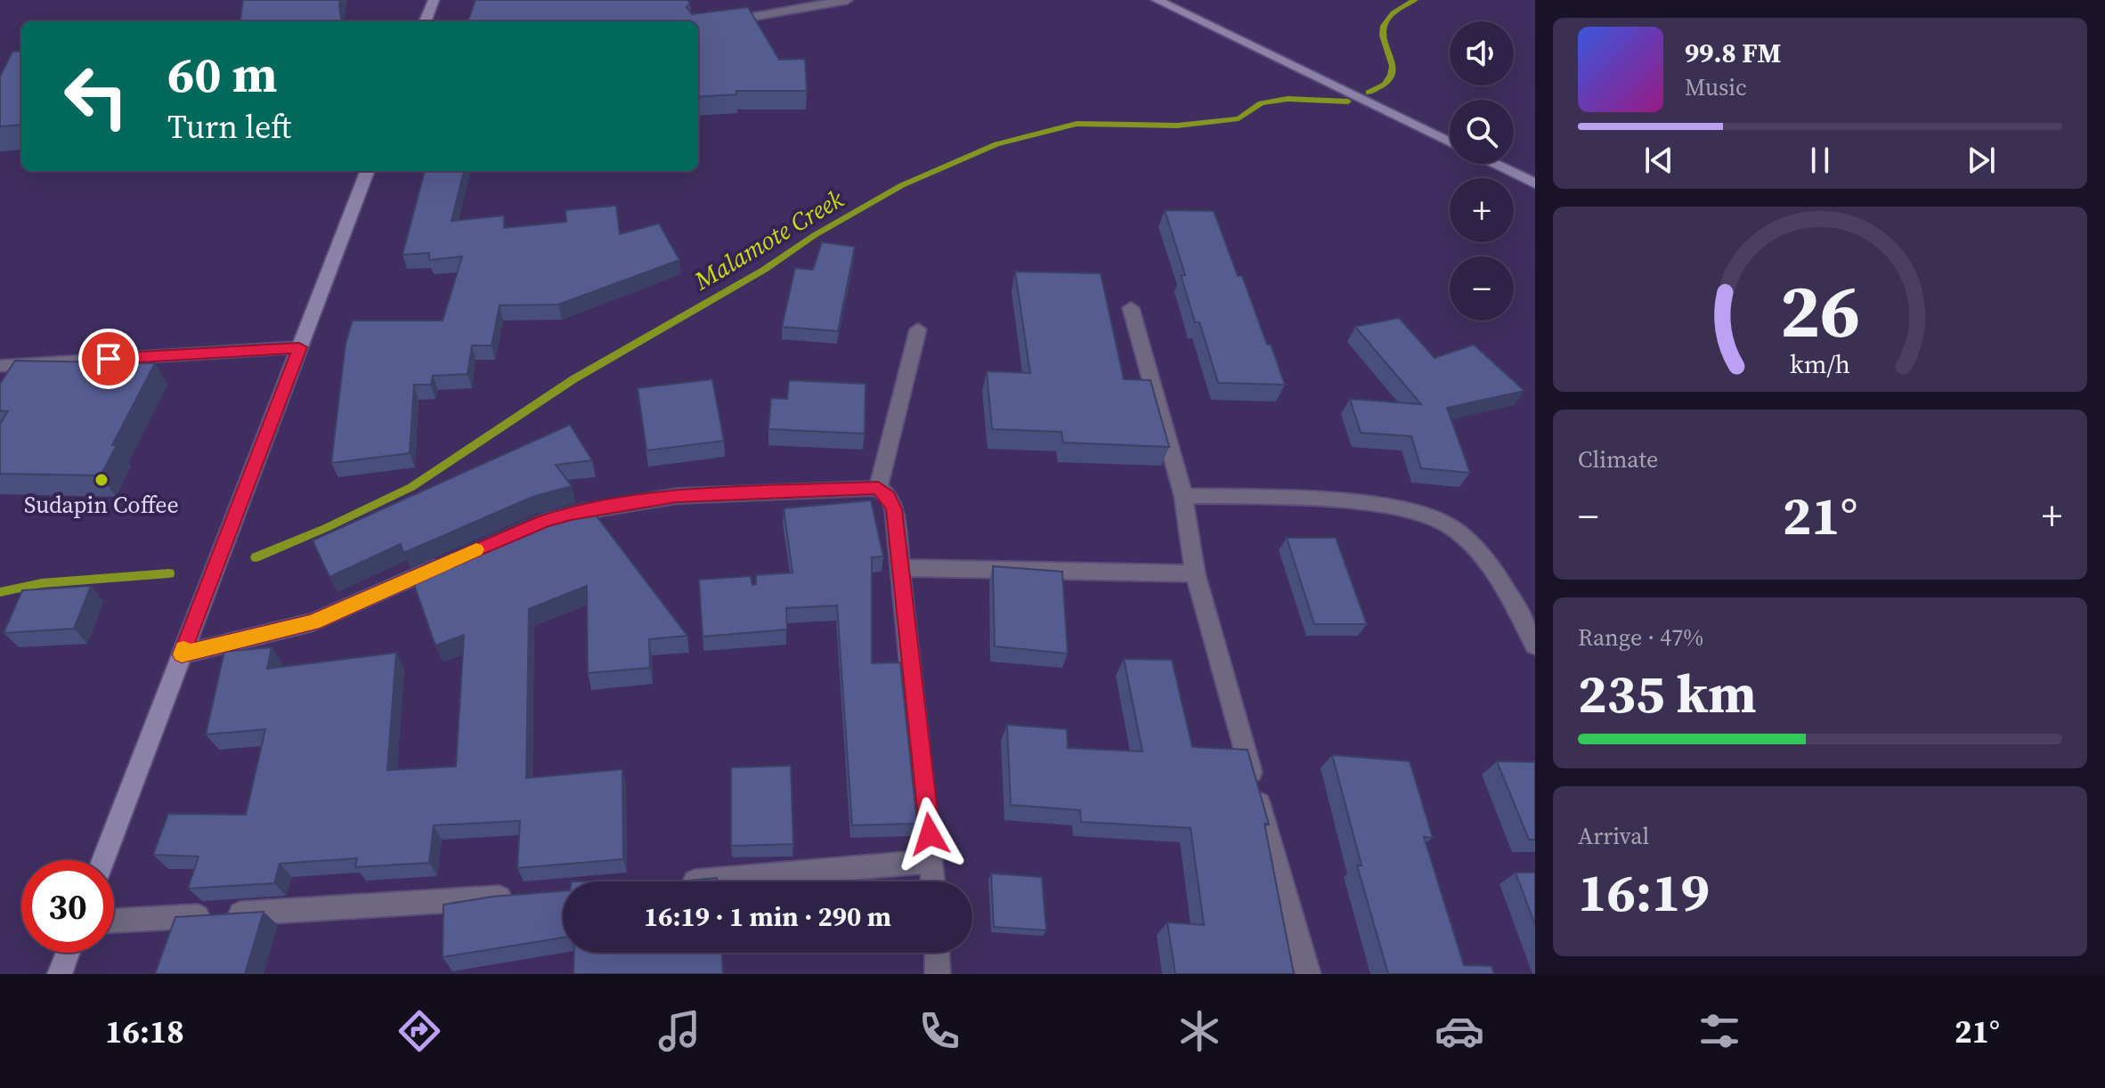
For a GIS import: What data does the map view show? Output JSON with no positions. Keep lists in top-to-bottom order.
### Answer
{
  "water": ["Malamote Creek"],
  "places": ["Sudapin Coffee"],
  "page": {
    "map_buttons": ["+", "−"],
    "turn": ["60 m", "Turn left"],
    "song": ["99.8 FM", "Music"],
    "tile": [
      "Climate",
      ["Range · 47%", "235 km"],
      ["Arrival", "16:19"]
    ],
    "heat": ["−", "21°", "+"],
    "limit": "30",
    "trip": "16:19 · 1 min · 290 m",
    "tabs": ["16:18", "21°"],
    "gauge": ["26", "km/h"]
  }
}
